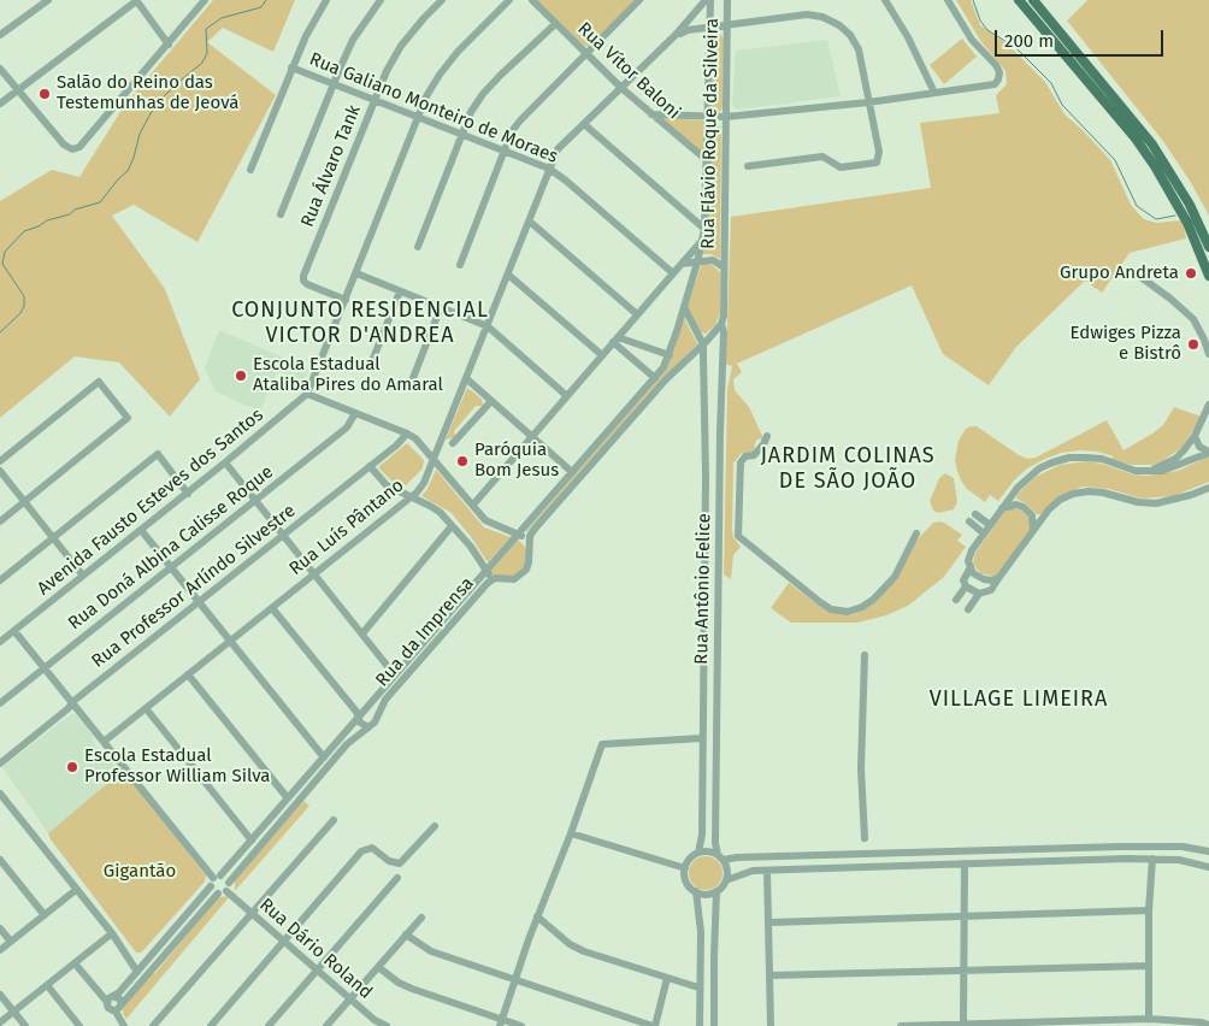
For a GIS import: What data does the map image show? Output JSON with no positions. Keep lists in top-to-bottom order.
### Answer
{
  "streets": {
    "street": [
      "Rua Vítor Baloni",
      "Rua Galiano Monteiro de Moraes",
      "Rua Flávio Roque da Silveira",
      "Rua Álvaro Tank",
      "Avenida Fausto Esteves dos Santos",
      "Rua Luís Pântano",
      "Rua Doná Albina Calisse Roque",
      "Rua Professor Arlíndo Silvestre",
      "Rua Antônio Felice",
      "Rua da Imprensa",
      "Rua Dário Roland"
    ]
  },
  "crossings": [
    ["Rua Vítor Baloni", "Rua Flávio Roque da Silveira"],
    ["Rua Vítor Baloni", "Rua Luís Pântano"],
    ["Rua Galiano Monteiro de Moraes", "Rua Álvaro Tank"],
    ["Rua Galiano Monteiro de Moraes", "Avenida Fausto Esteves dos Santos"],
    ["Rua Galiano Monteiro de Moraes", "Rua Luís Pântano"],
    ["Rua Flávio Roque da Silveira", "Rua da Imprensa"],
    ["Rua Álvaro Tank", "Avenida Fausto Esteves dos Santos"],
    ["Rua Antônio Felice", "Rua da Imprensa"],
    ["Rua da Imprensa", "Rua Dário Roland"]
  ],
  "districts": ["CONJUNTO RESIDENCIAL VICTOR D'ANDREA", "JARDIM COLINAS DE SÃO JOÃO", "VILLAGE LIMEIRA"],
  "parks": ["Gigantão"],
  "places": [
    "Salão do Reino das Testemunhas de Jeová",
    "Grupo Andreta",
    "Edwiges Pizza e Bistrô",
    "Escola Estadual Ataliba Pires do Amaral",
    "Paróquia Bom Jesus",
    "Escola Estadual Professor William Silva"
  ],
  "scale_bar": "200 m"
}
